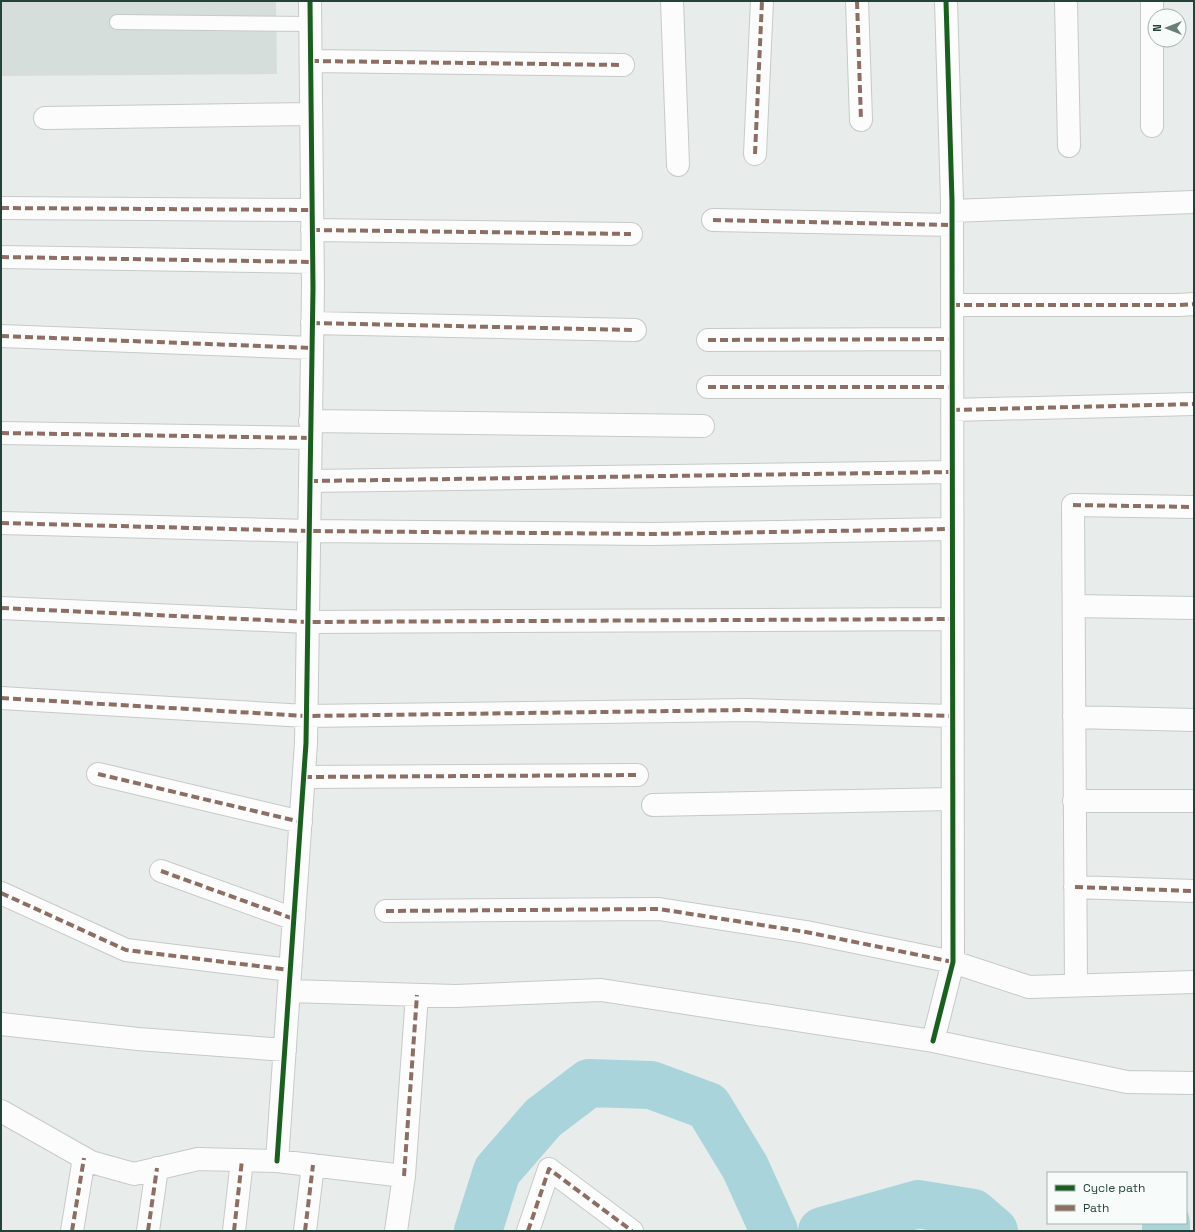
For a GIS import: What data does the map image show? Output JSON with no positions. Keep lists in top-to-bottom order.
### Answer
{
  "legend": ["Cycle path", "Path"],
  "north": "left"
}
